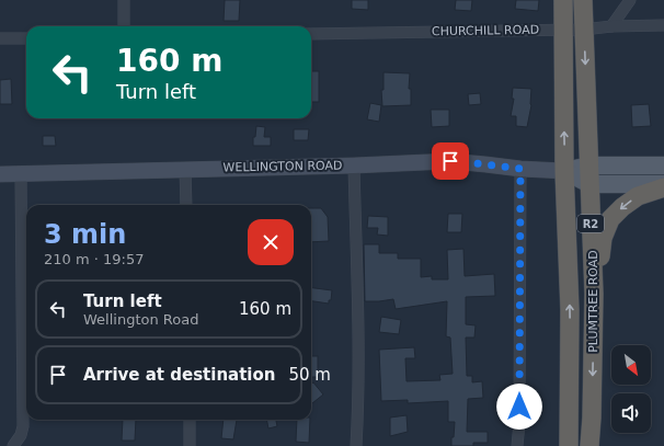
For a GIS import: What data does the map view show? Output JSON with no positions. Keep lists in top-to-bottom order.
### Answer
{
  "streets": {
    "highway": ["R2", "PLUMTREE ROAD"],
    "main road": ["WELLINGTON ROAD"],
    "street": ["CHURCHILL ROAD"]
  },
  "crossings": [
    ["CHURCHILL ROAD", "PLUMTREE ROAD"],
    ["WELLINGTON ROAD", "PLUMTREE ROAD"]
  ],
  "north": "bottom right",
  "page": {
    "turn": ["160 m", "Turn left"],
    "heading": ["3 min", "210 m · 19:57"],
    "list": [
      {
        "name": "Turn left",
        "note": "Wellington Road",
        "value": "160 m"
      },
      {
        "name": "Arrive at destination",
        "value": "50 m"
      }
    ]
  }
}
